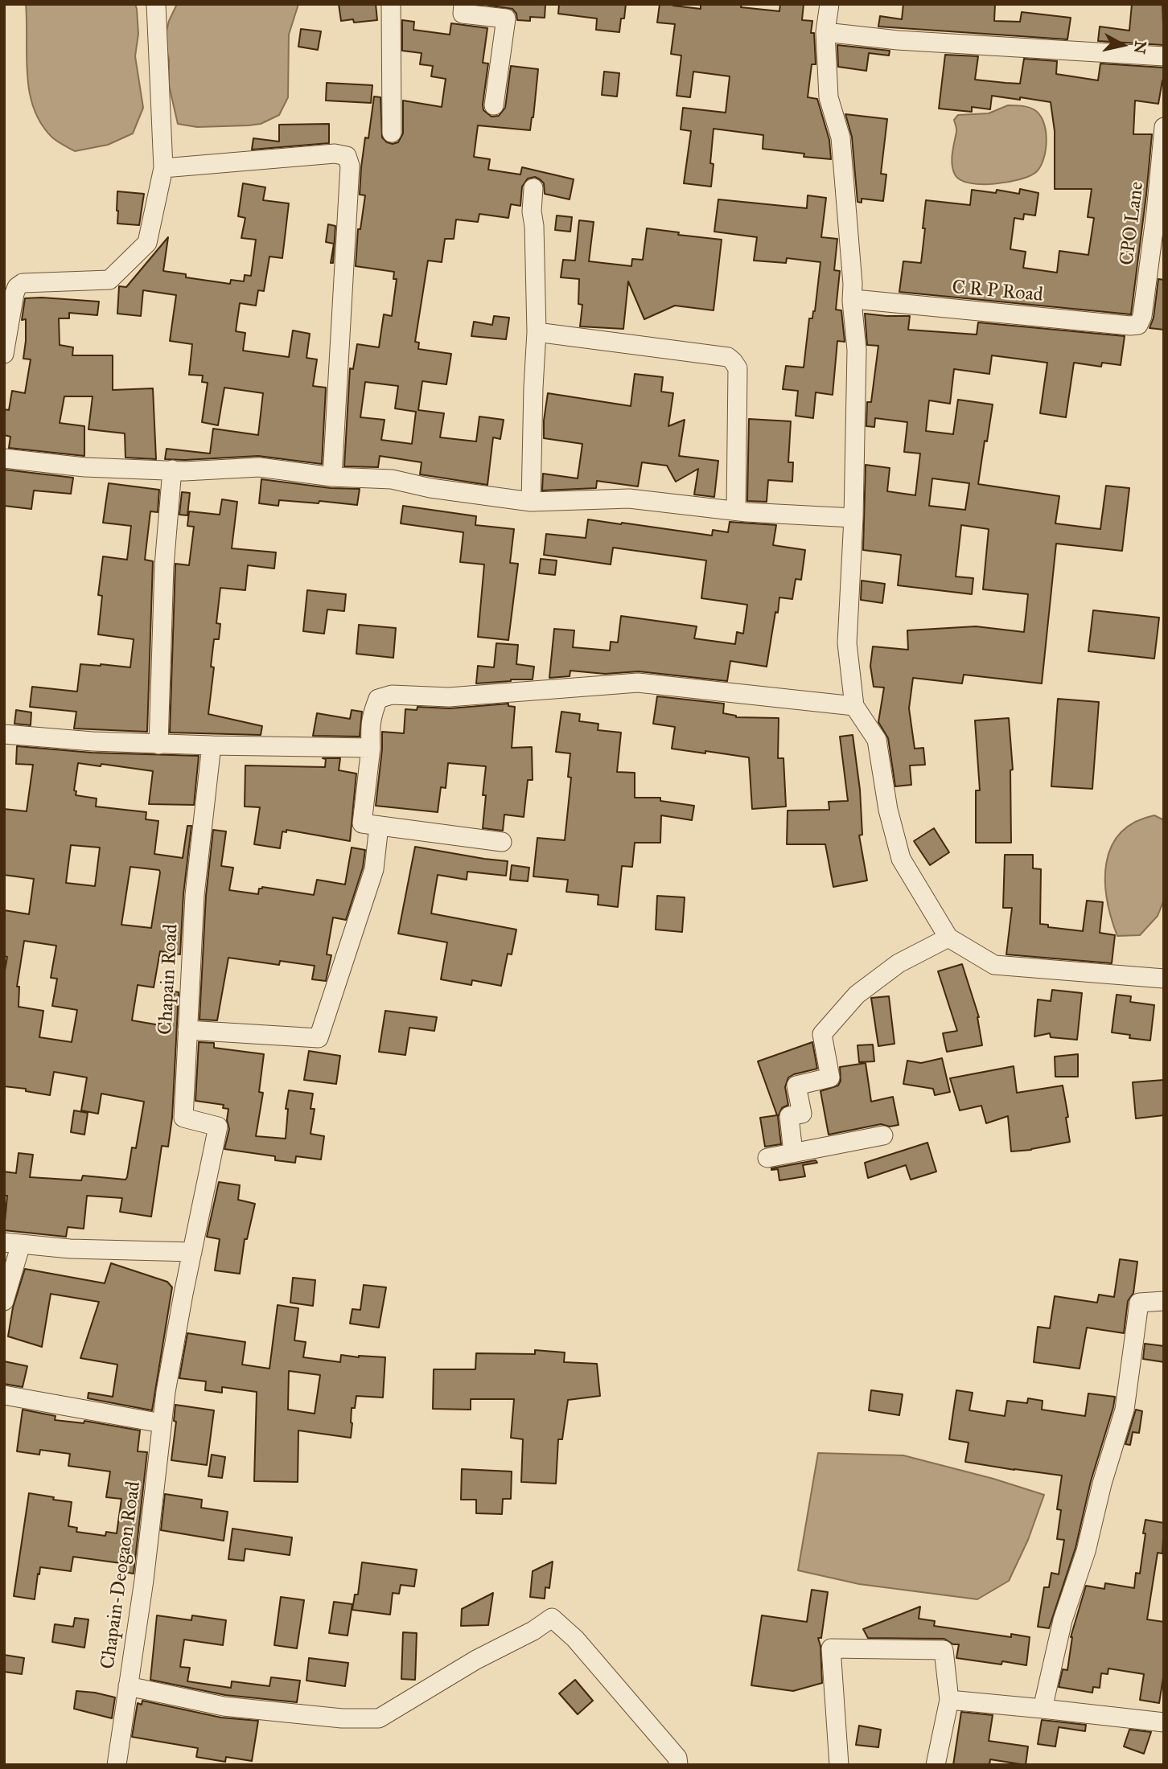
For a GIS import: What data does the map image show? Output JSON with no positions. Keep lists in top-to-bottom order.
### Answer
{
  "streets": {
    "street": [
      "CPO Lane",
      "C R P Road",
      "Chapain Road",
      "Chapain-Deogaon Road"
    ]
  },
  "crossings": [
    ["CPO Lane", "C R P Road"],
    ["Chapain Road", "Chapain-Deogaon Road"]
  ],
  "north": "right"
}
